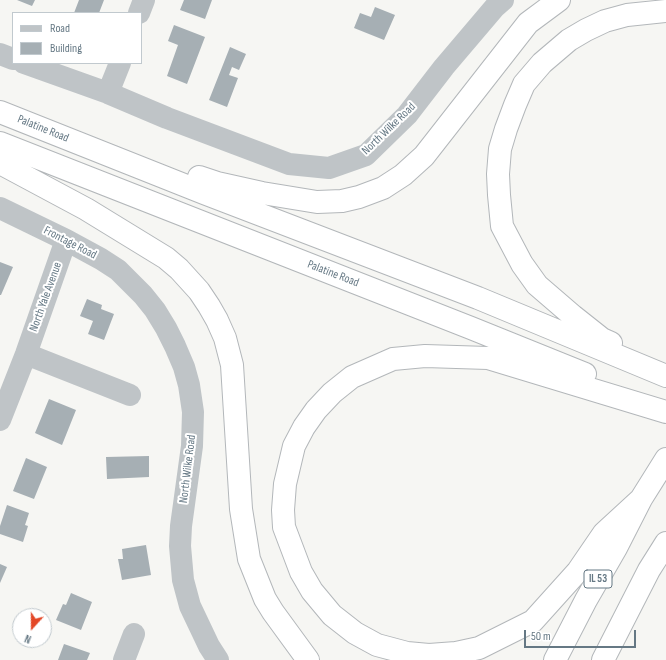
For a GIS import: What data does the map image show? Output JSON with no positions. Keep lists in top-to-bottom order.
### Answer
{
  "streets": {
    "highway": ["Palatine Road", "IL 53"],
    "street": ["North Wilke Road", "Frontage Road", "North Yale Avenue"]
  },
  "crossings": [
    ["North Wilke Road", "Frontage Road"],
    ["Frontage Road", "North Yale Avenue"]
  ],
  "legend": ["Road", "Building"],
  "scale_bar": "50 m",
  "north": "bottom"
}
